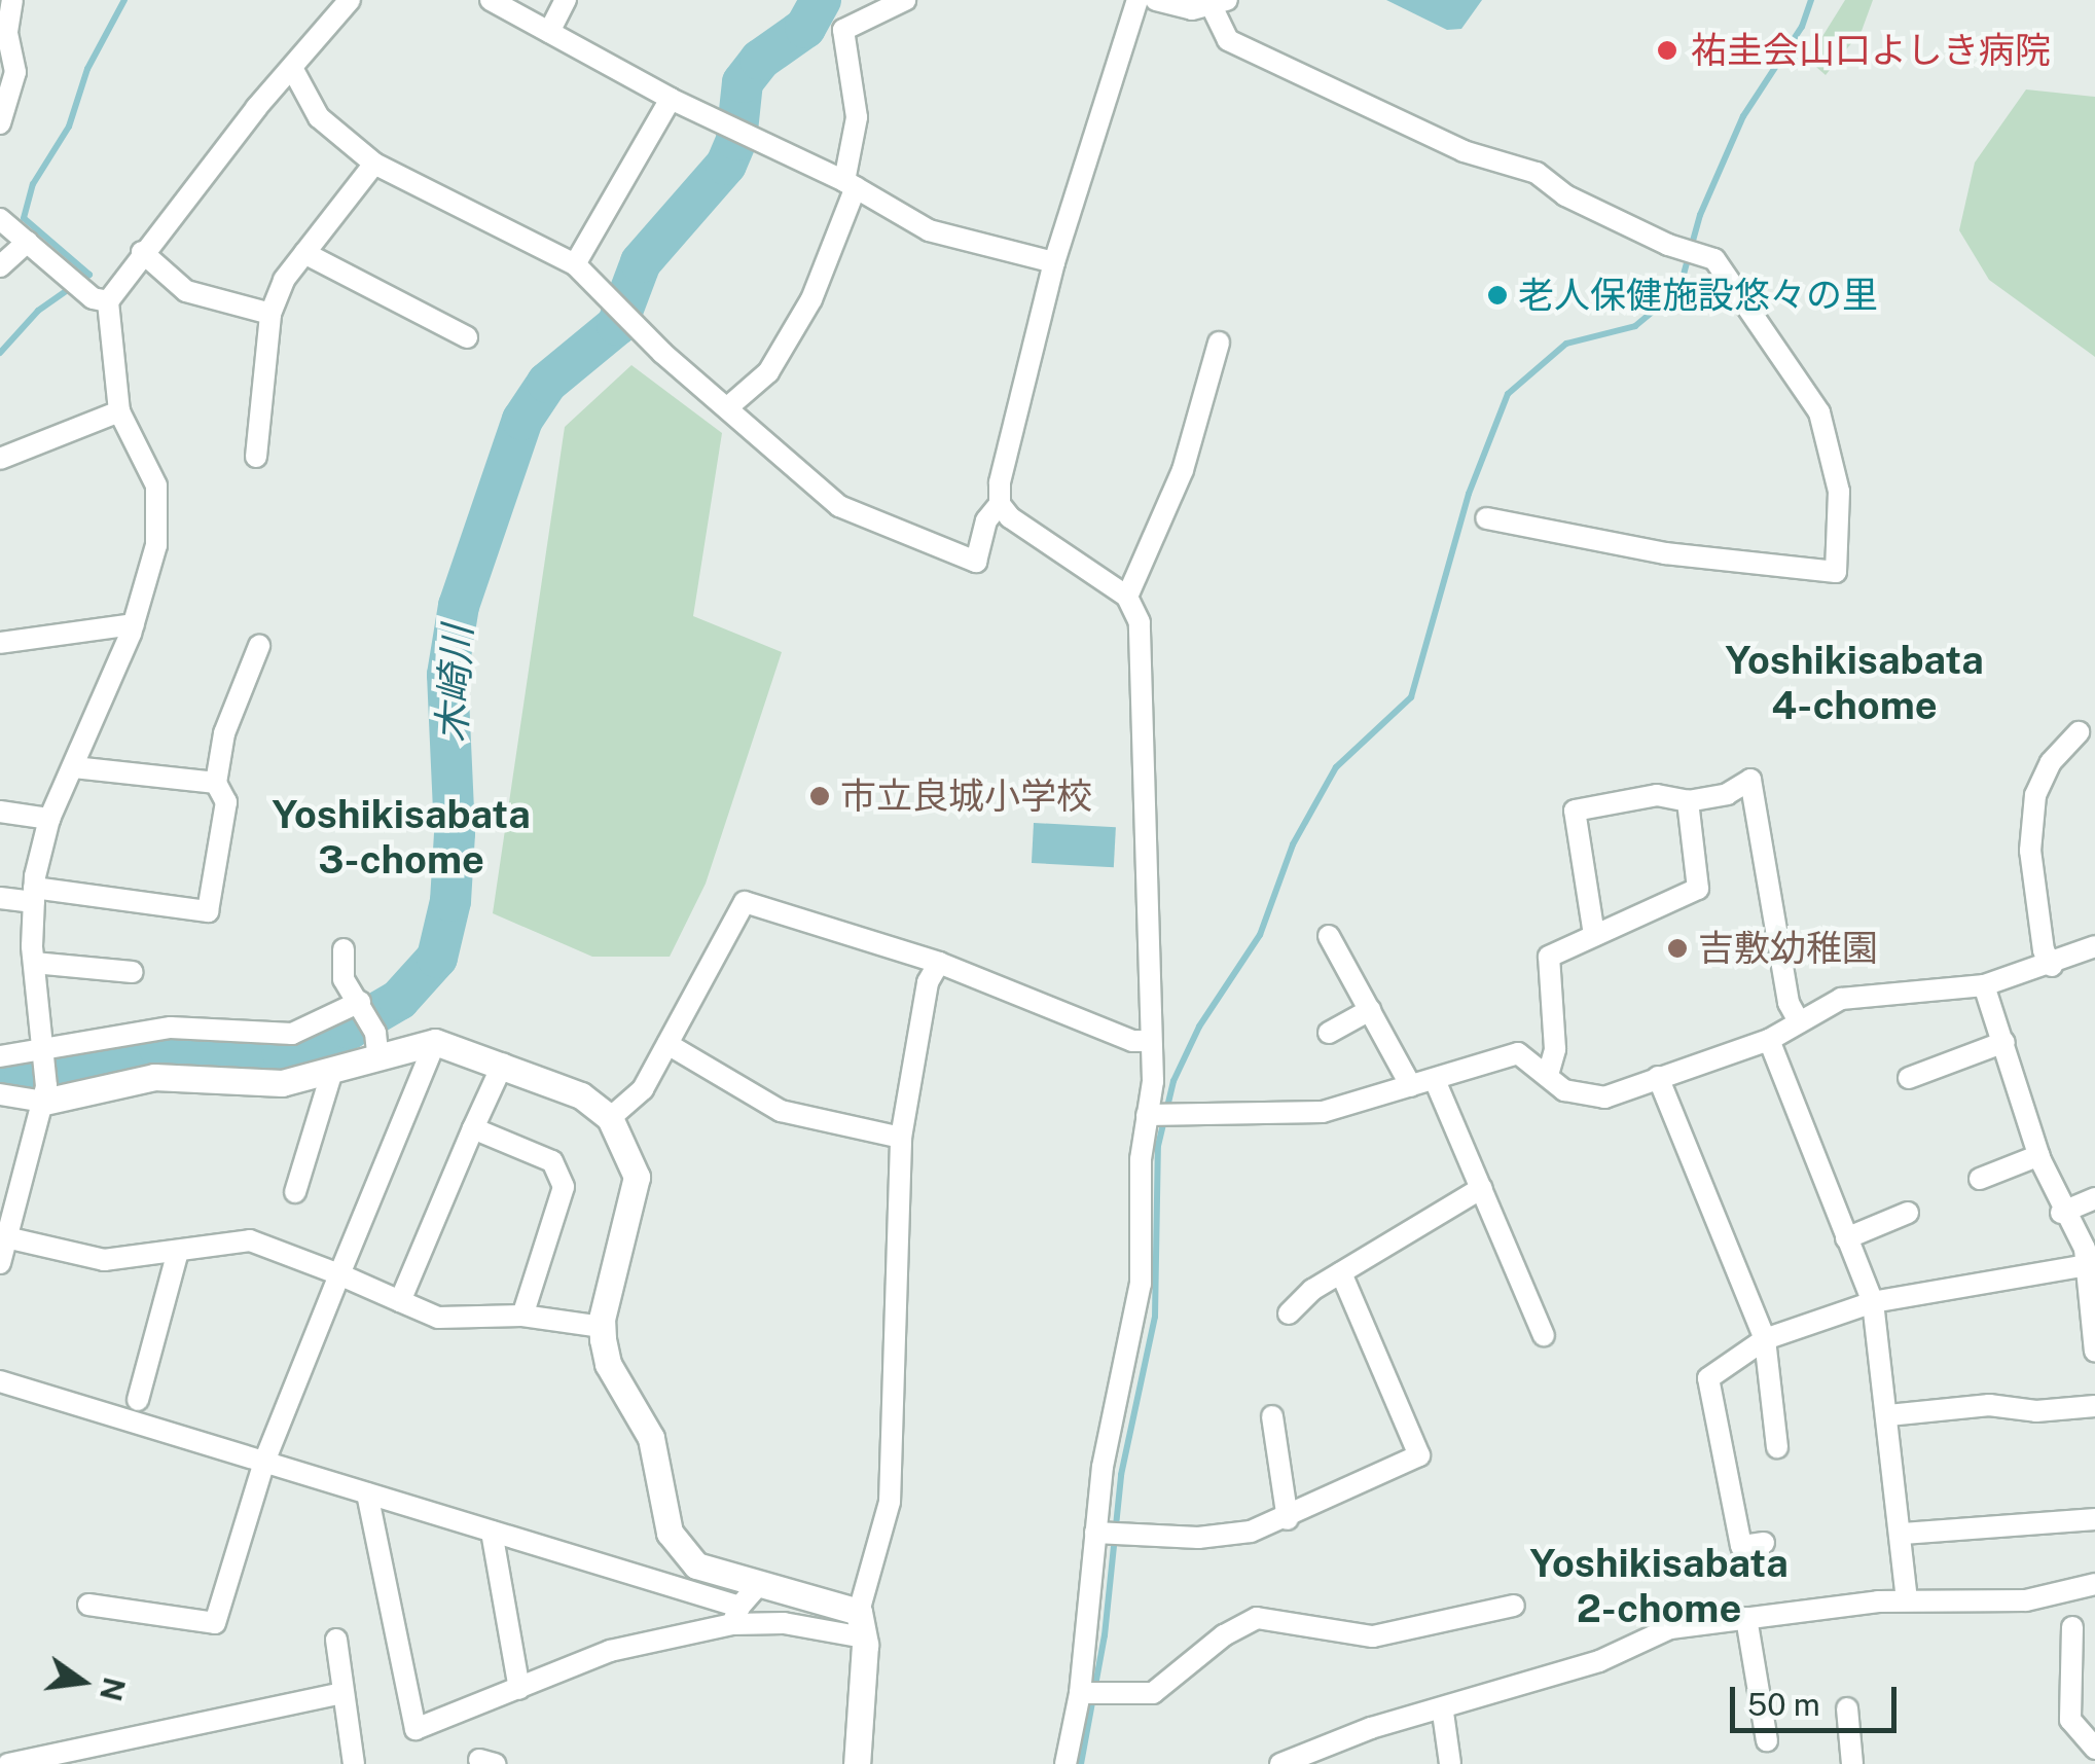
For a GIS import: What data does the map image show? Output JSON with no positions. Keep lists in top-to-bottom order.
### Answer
{
  "districts": ["Yoshikisabata 4-chome", "Yoshikisabata 3-chome", "Yoshikisabata 2-chome"],
  "water": ["木崎川"],
  "places": [
    "祐圭会山口よしき病院",
    "老人保健施設悠々の里",
    "市立良城小学校",
    "吉敷幼稚園"
  ],
  "scale_bar": "50 m",
  "north": "right"
}
